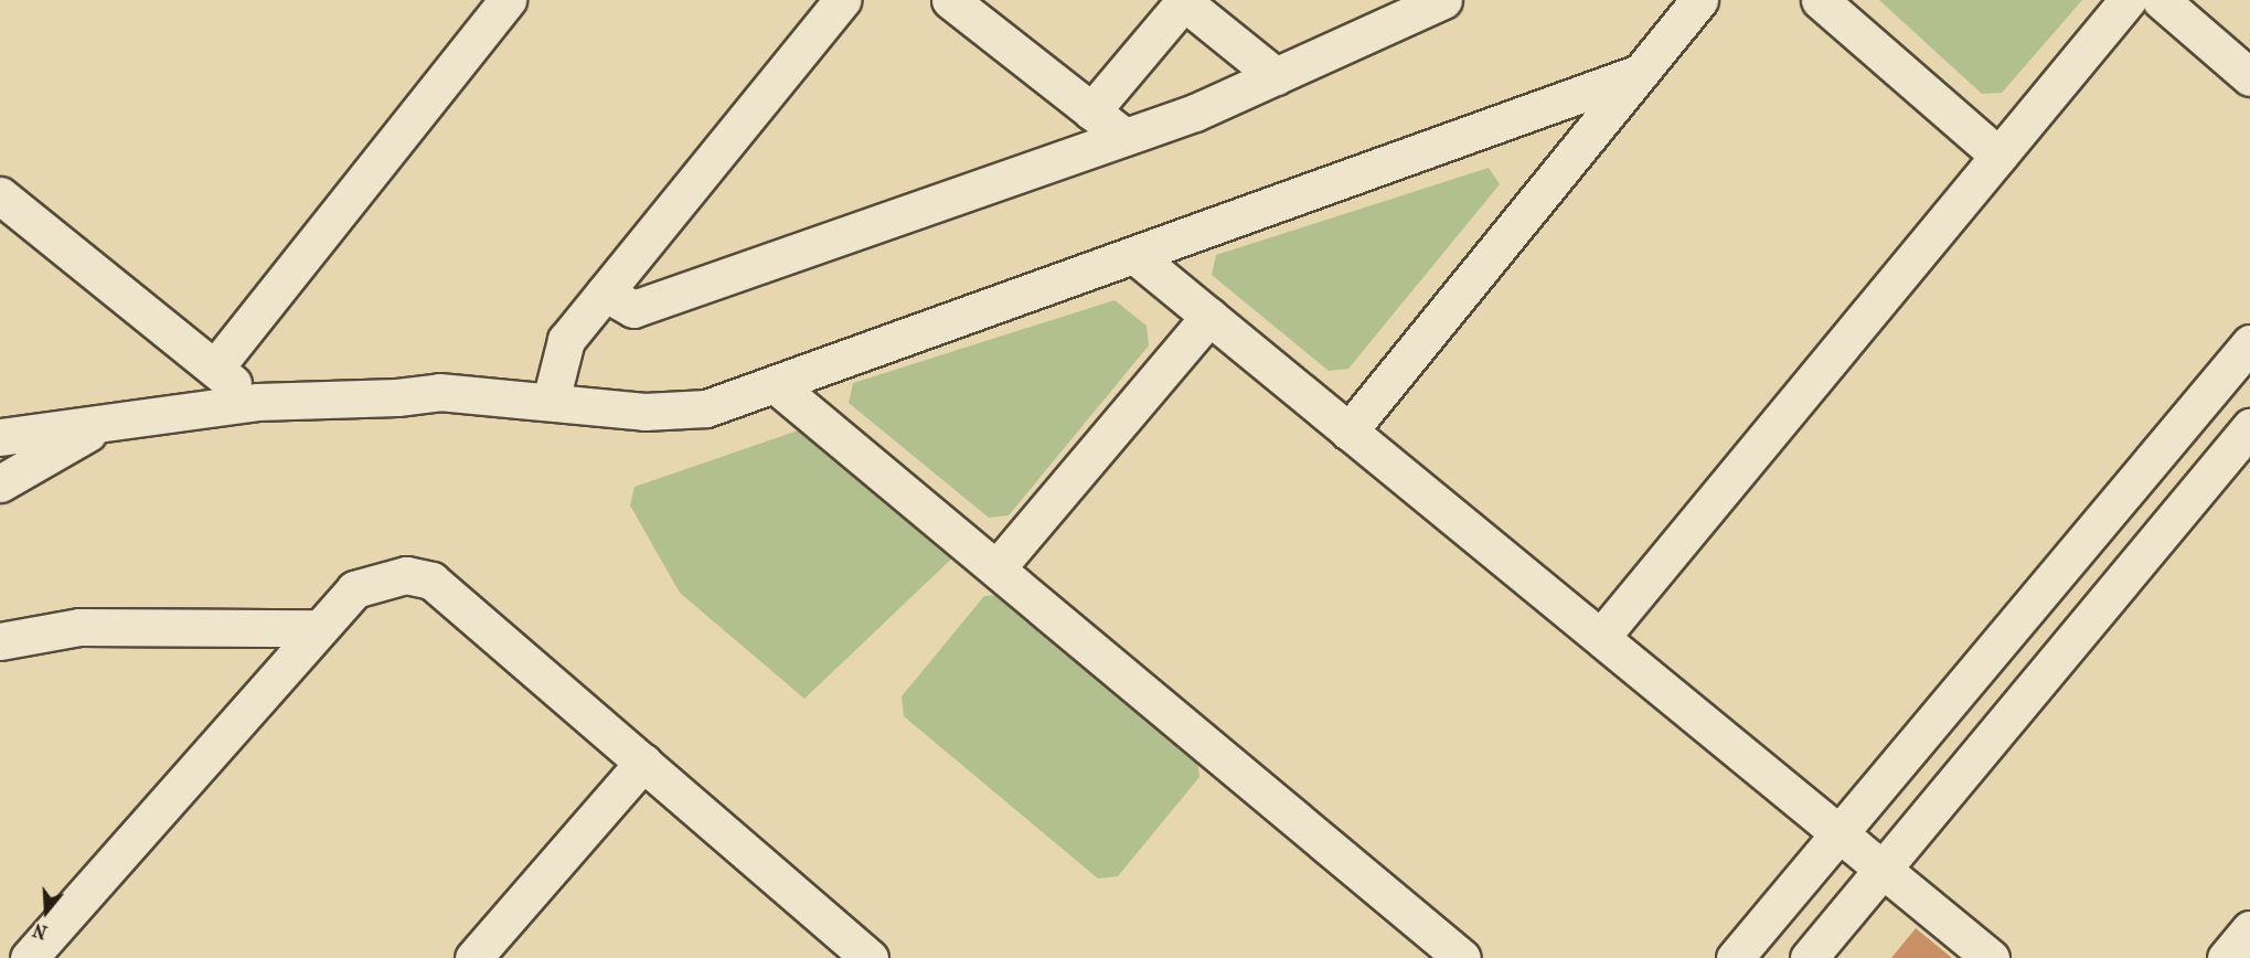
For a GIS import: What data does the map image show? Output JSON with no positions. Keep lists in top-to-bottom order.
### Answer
{
  "north": "bottom"
}
